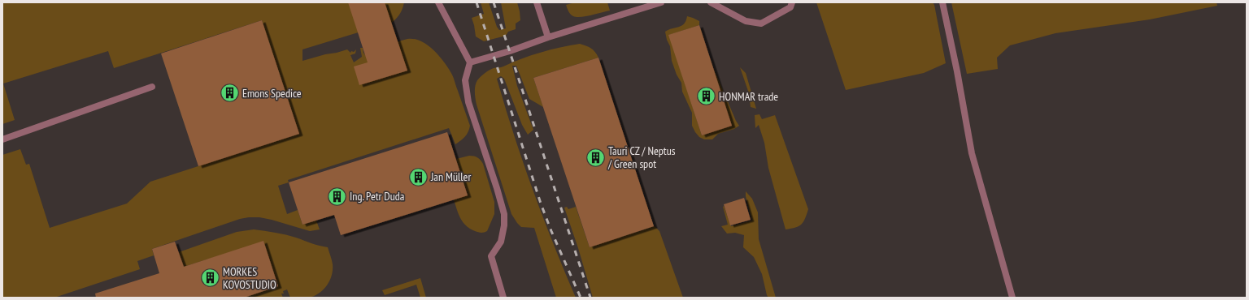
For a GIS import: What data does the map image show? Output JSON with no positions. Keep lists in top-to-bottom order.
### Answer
{
  "places": {
    "building": [
      "Emons Spedice",
      "HONMAR trade",
      "Tauri CZ / Neptus / Green spot",
      "Jan Müller",
      "Ing. Petr Duda",
      "MORKES KOVOSTUDIO"
    ]
  }
}
